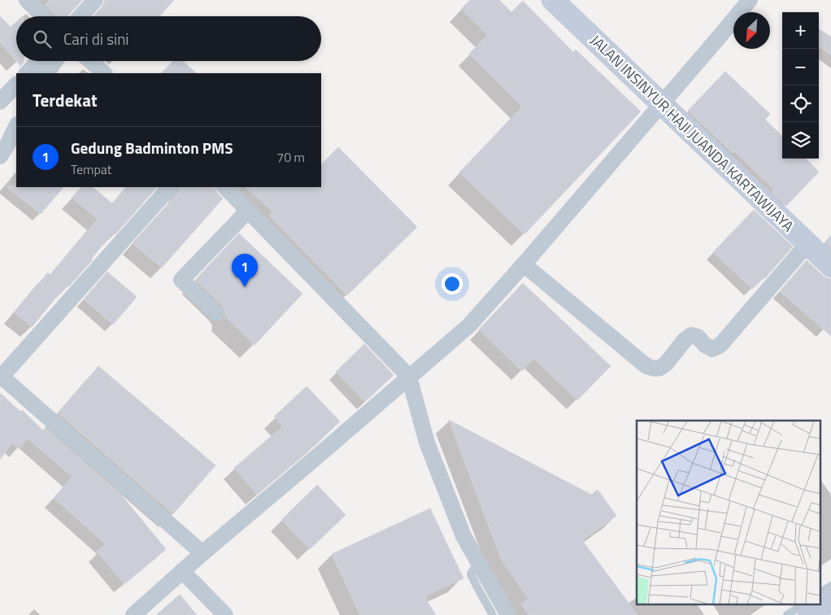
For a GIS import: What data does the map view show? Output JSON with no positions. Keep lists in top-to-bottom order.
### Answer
{
  "streets": {
    "main road": ["JALAN INSINYUR HAJI JUANDA KARTAWIJAYA"]
  },
  "north": "bottom left",
  "page": {
    "map_buttons": ["+", "−"],
    "search": "Cari di sini",
    "heading": "Terdekat",
    "list": [
      {
        "mark": "1",
        "name": "Gedung Badminton PMS",
        "note": "Tempat",
        "value": "70 m"
      }
    ],
    "pins": "1"
  }
}
